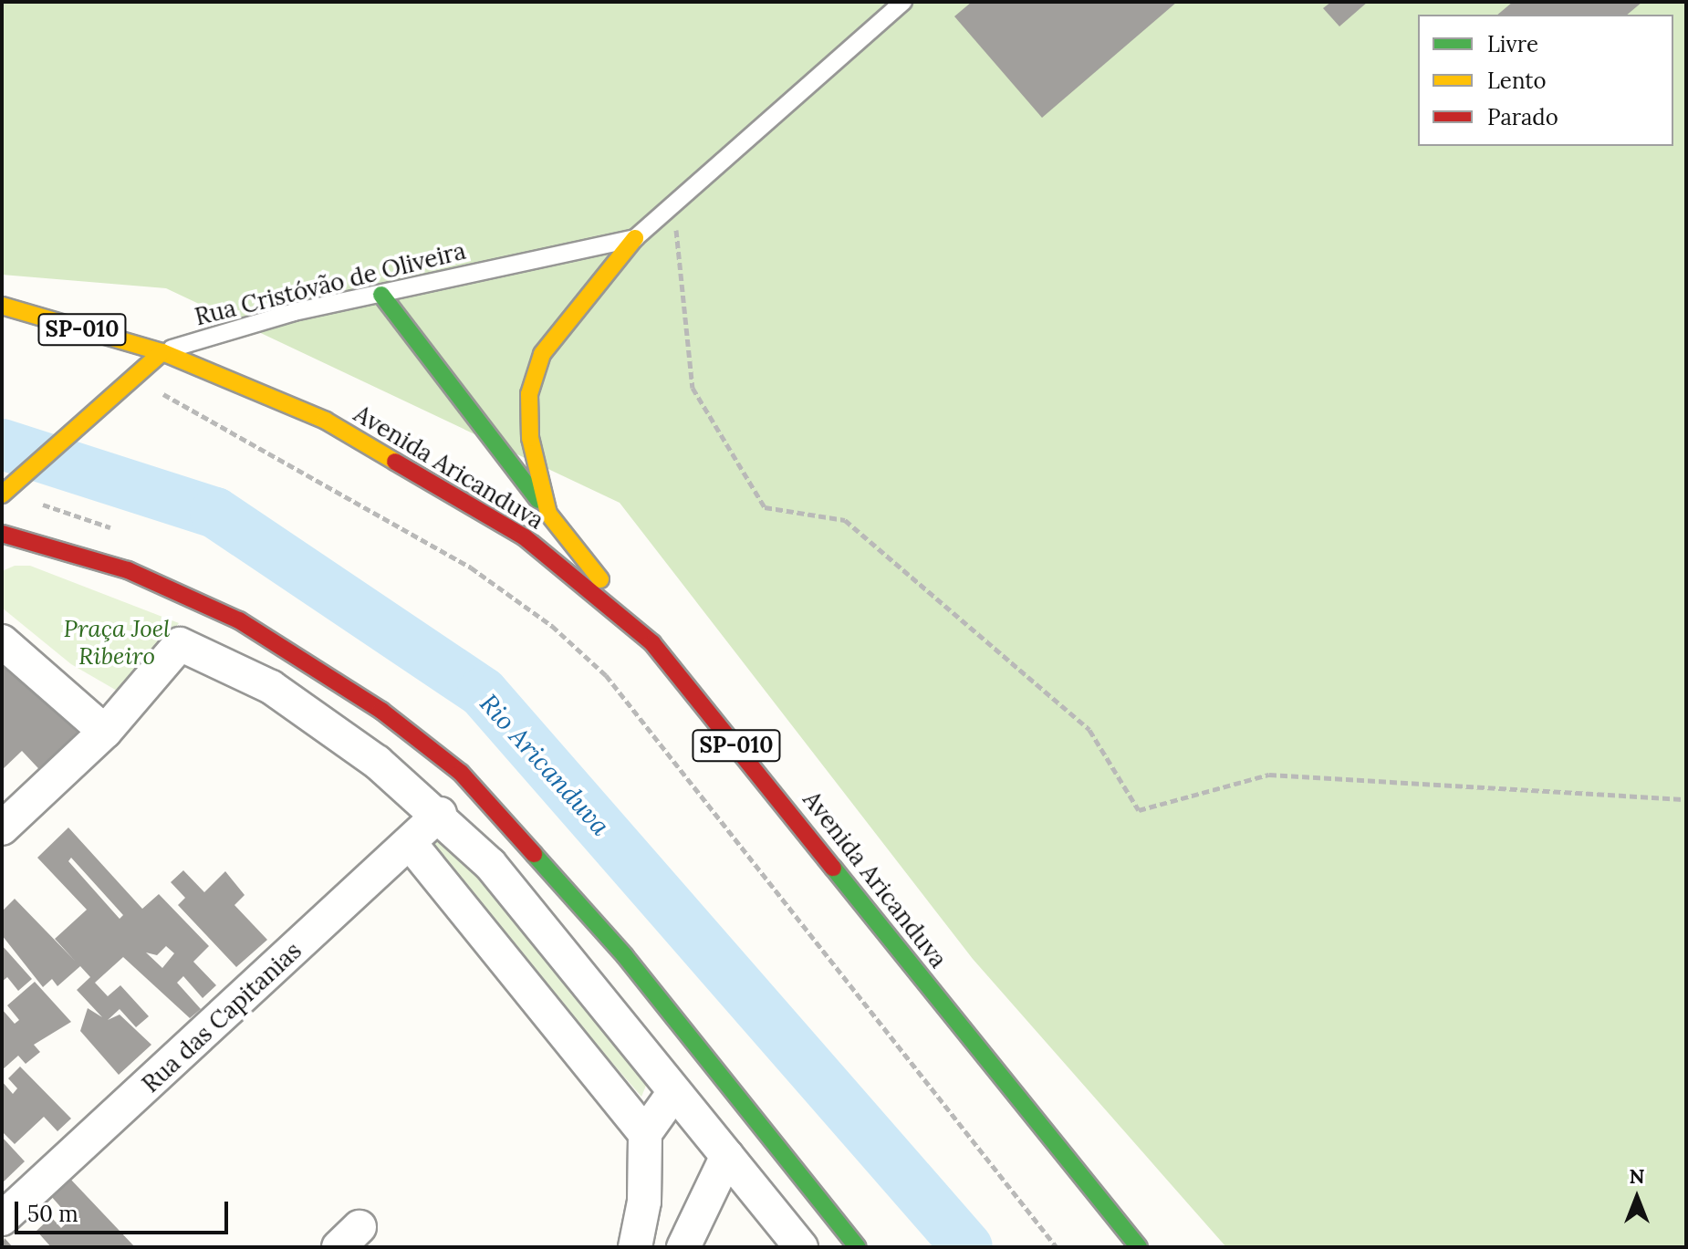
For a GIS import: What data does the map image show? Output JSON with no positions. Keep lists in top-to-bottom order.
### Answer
{
  "streets": {
    "main road": ["Rua Cristóvão de Oliveira", "SP-010", "Avenida Aricanduva"],
    "street": ["Rua das Capitanias"]
  },
  "crossings": [
    ["Rua Cristóvão de Oliveira", "Avenida Aricanduva"]
  ],
  "water": ["Rio Aricanduva"],
  "parks": ["Praça Joel Ribeiro"],
  "legend": ["Livre", "Lento", "Parado"],
  "scale_bar": "50 m",
  "north": "top"
}
